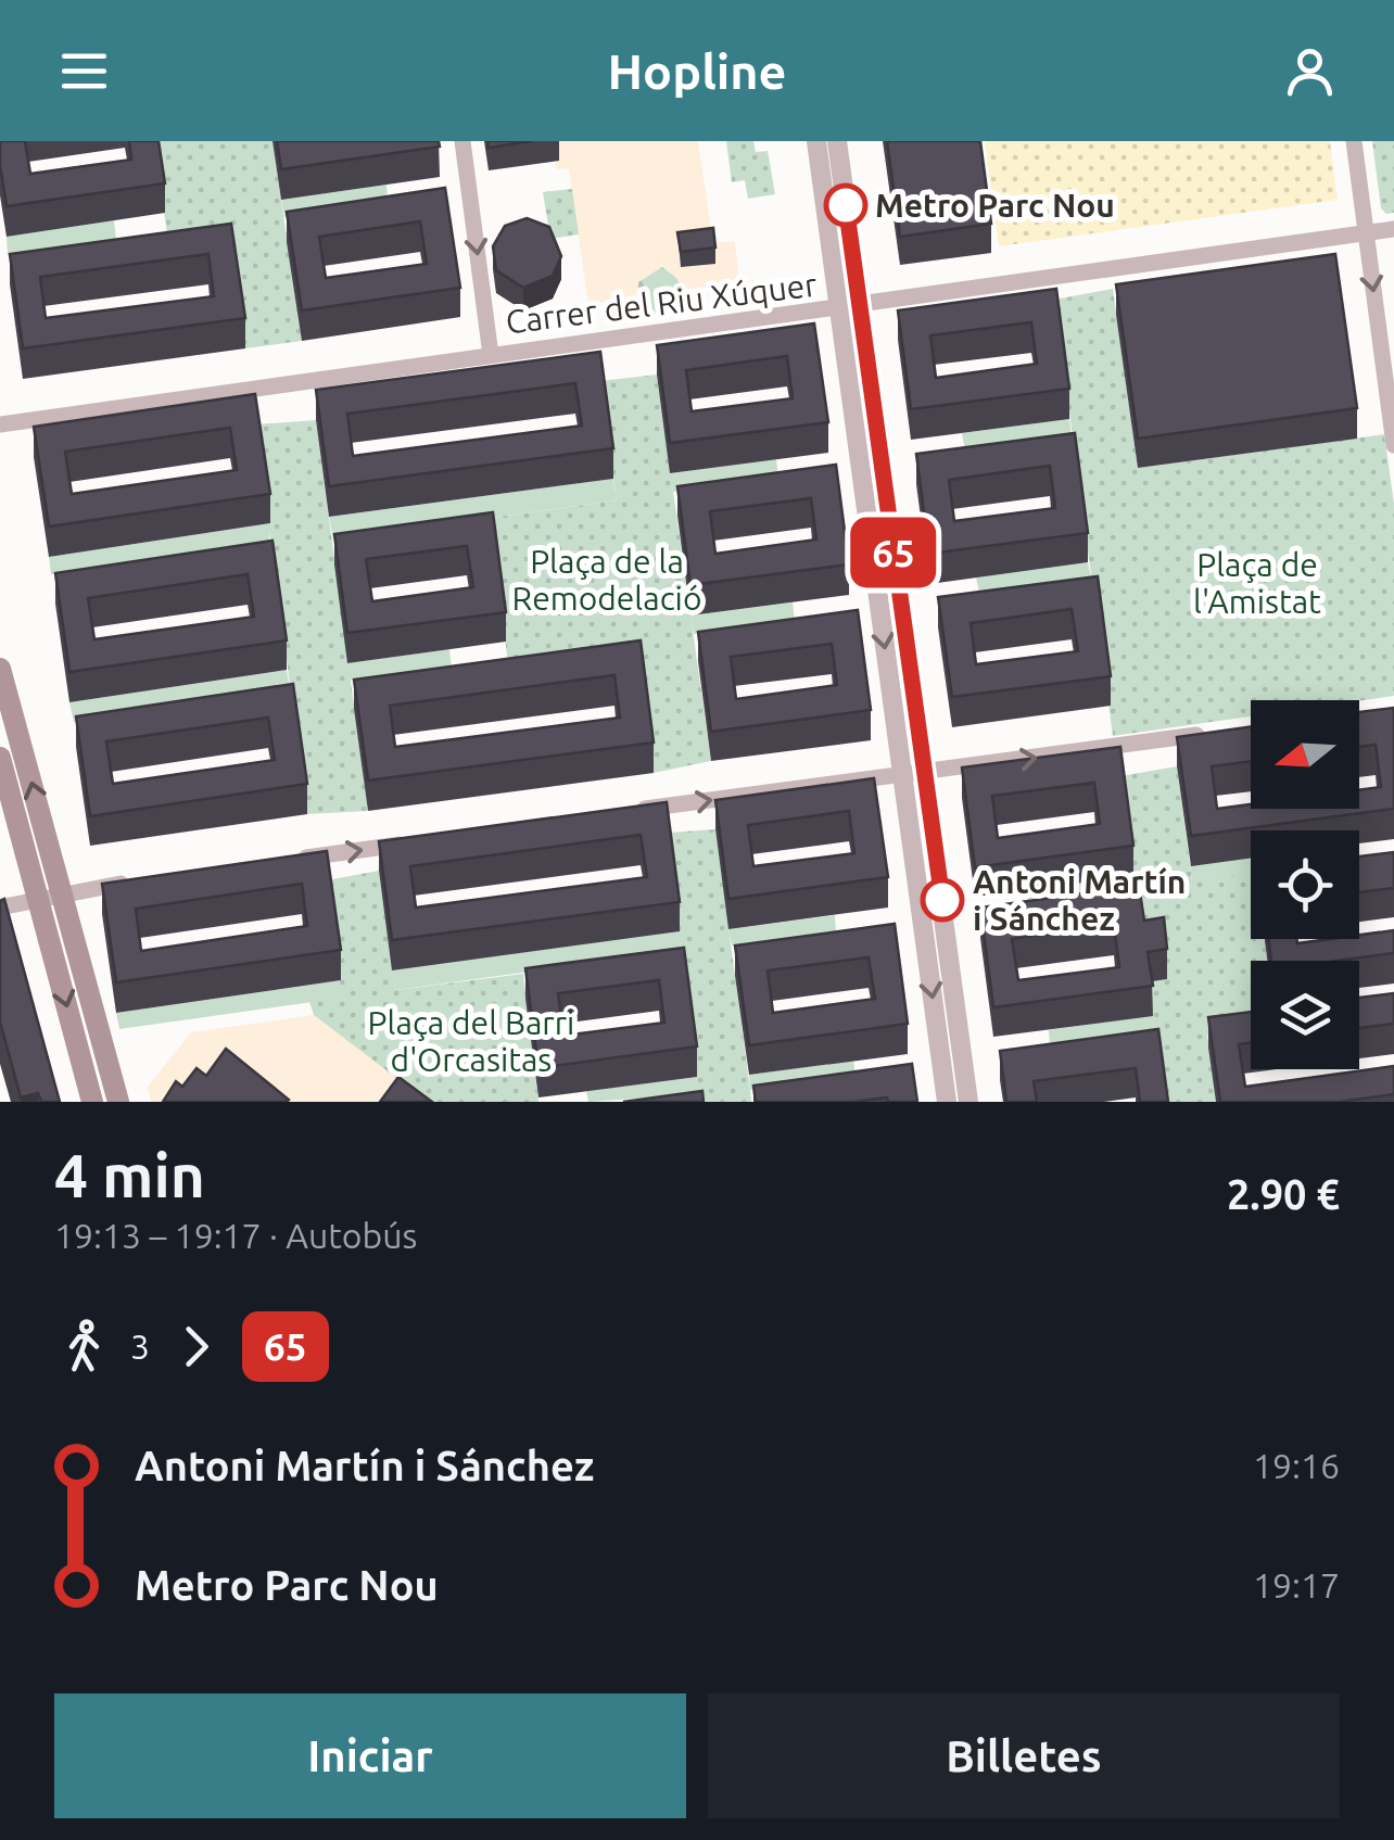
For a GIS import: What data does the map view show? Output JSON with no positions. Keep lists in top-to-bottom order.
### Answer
{
  "streets": {
    "street": ["Carrer del Riu Xúquer"]
  },
  "parks": ["Plaça de la Remodelació", "Plaça de l'Amistat", "Plaça del Barri d'Orcasitas"],
  "places": ["Metro Parc Nou", "Antoni Martín i Sánchez"],
  "lines": ["bus line 65"],
  "north": "left",
  "page": {
    "header": "Hopline",
    "on_map": "65",
    "heading": ["4 min", "19:13 – 19:17 · Autobús", "2.90 €"],
    "legs": ["3", "65"],
    "list": [
      {
        "name": "Antoni Martín i Sánchez",
        "value": "19:16"
      },
      {
        "name": "Metro Parc Nou",
        "value": "19:17"
      }
    ],
    "buttons": ["Iniciar", "Billetes"]
  }
}
